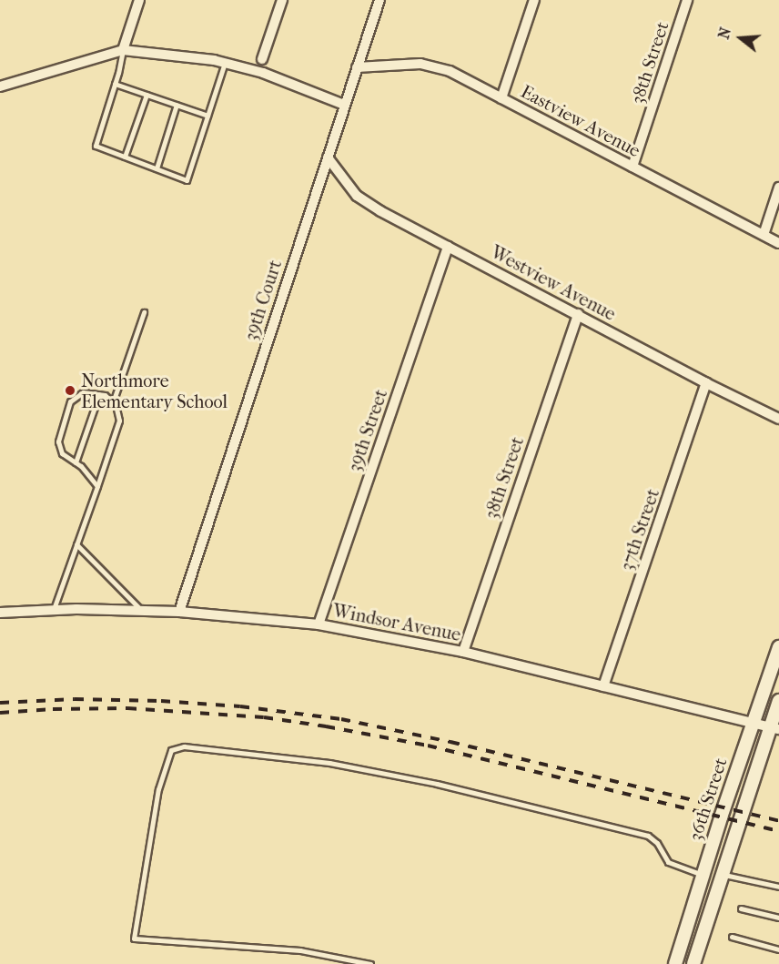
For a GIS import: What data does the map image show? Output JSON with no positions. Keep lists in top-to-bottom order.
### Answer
{
  "streets": {
    "street": [
      "38th Street",
      "Eastview Avenue",
      "Westview Avenue",
      "39th Court",
      "39th Street",
      "37th Street",
      "Windsor Avenue",
      "36th Street"
    ]
  },
  "crossings": [
    ["38th Street", "Eastview Avenue"],
    ["38th Street", "Westview Avenue"],
    ["38th Street", "Windsor Avenue"],
    ["Eastview Avenue", "39th Court"],
    ["Westview Avenue", "39th Court"],
    ["Westview Avenue", "39th Street"],
    ["Westview Avenue", "37th Street"],
    ["39th Court", "Windsor Avenue"],
    ["39th Street", "Windsor Avenue"],
    ["37th Street", "Windsor Avenue"],
    ["Windsor Avenue", "36th Street"]
  ],
  "places": ["Northmore Elementary School"],
  "north": "left"
}
